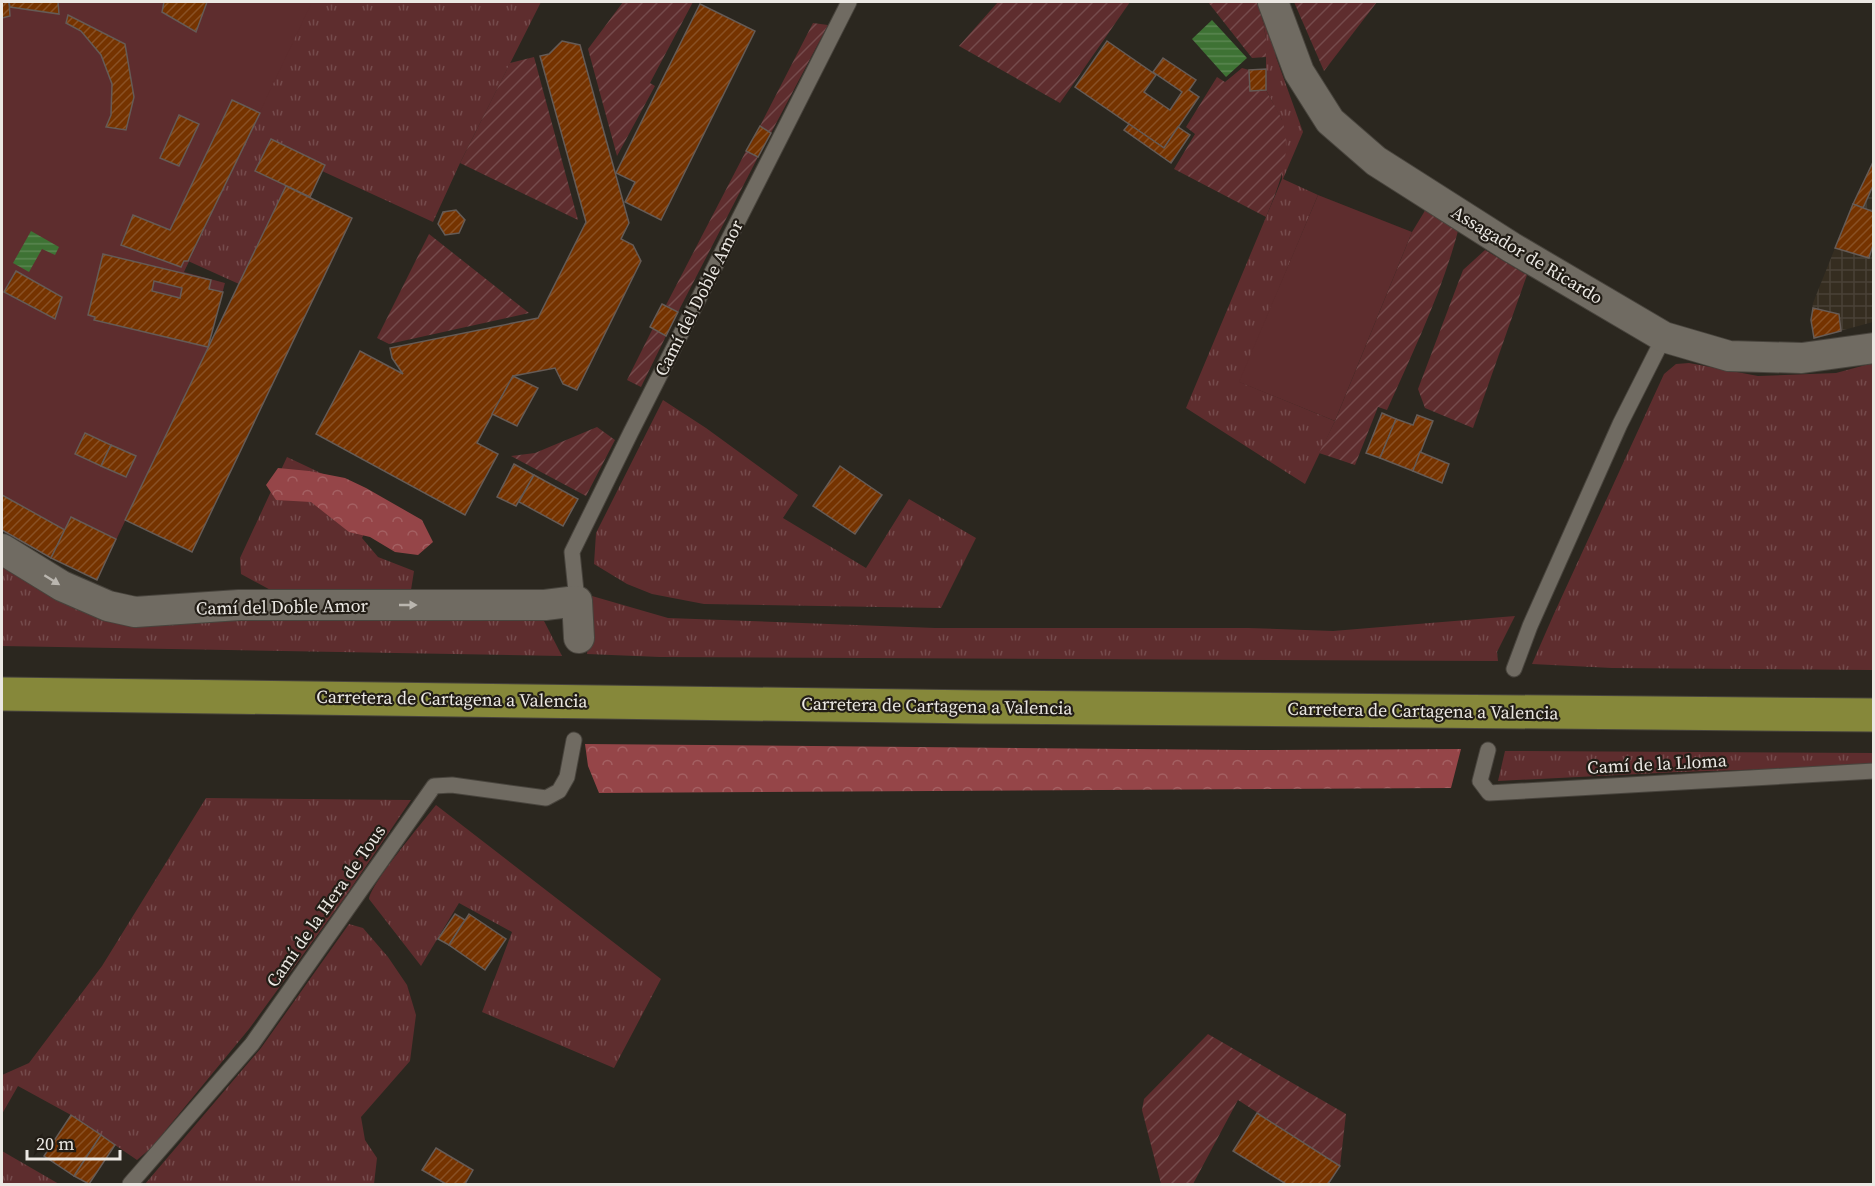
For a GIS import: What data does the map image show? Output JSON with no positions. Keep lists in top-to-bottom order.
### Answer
{
  "streets": {
    "highway": ["Carretera de Cartagena a Valencia"],
    "street": ["Assagador de Ricardo", "Camí del Doble Amor"],
    "lane": ["Camí de la Lloma", "Camí de la Hera de Tous"]
  },
  "one_way": ["Camí del Doble Amor"],
  "scale_bar": "20 m"
}
